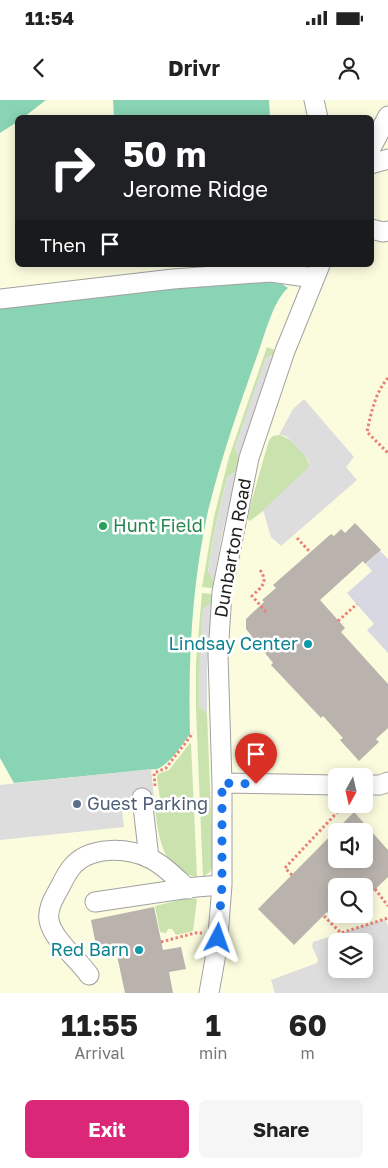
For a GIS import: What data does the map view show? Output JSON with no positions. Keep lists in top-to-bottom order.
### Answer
{
  "streets": {
    "street": ["Dunbarton Road"]
  },
  "places": [
    "Hunt Field",
    "Lindsay Center",
    "Guest Parking",
    "Red Barn"
  ],
  "north": "bottom",
  "page": {
    "status": "11:54",
    "header": "Drivr",
    "turn": ["50 m", "Jerome Ridge"],
    "then": "Then",
    "eta": [
      "11:55",
      "Arrival",
      "1",
      "min",
      "60",
      "m"
    ],
    "buttons": ["Exit", "Share"]
  }
}
